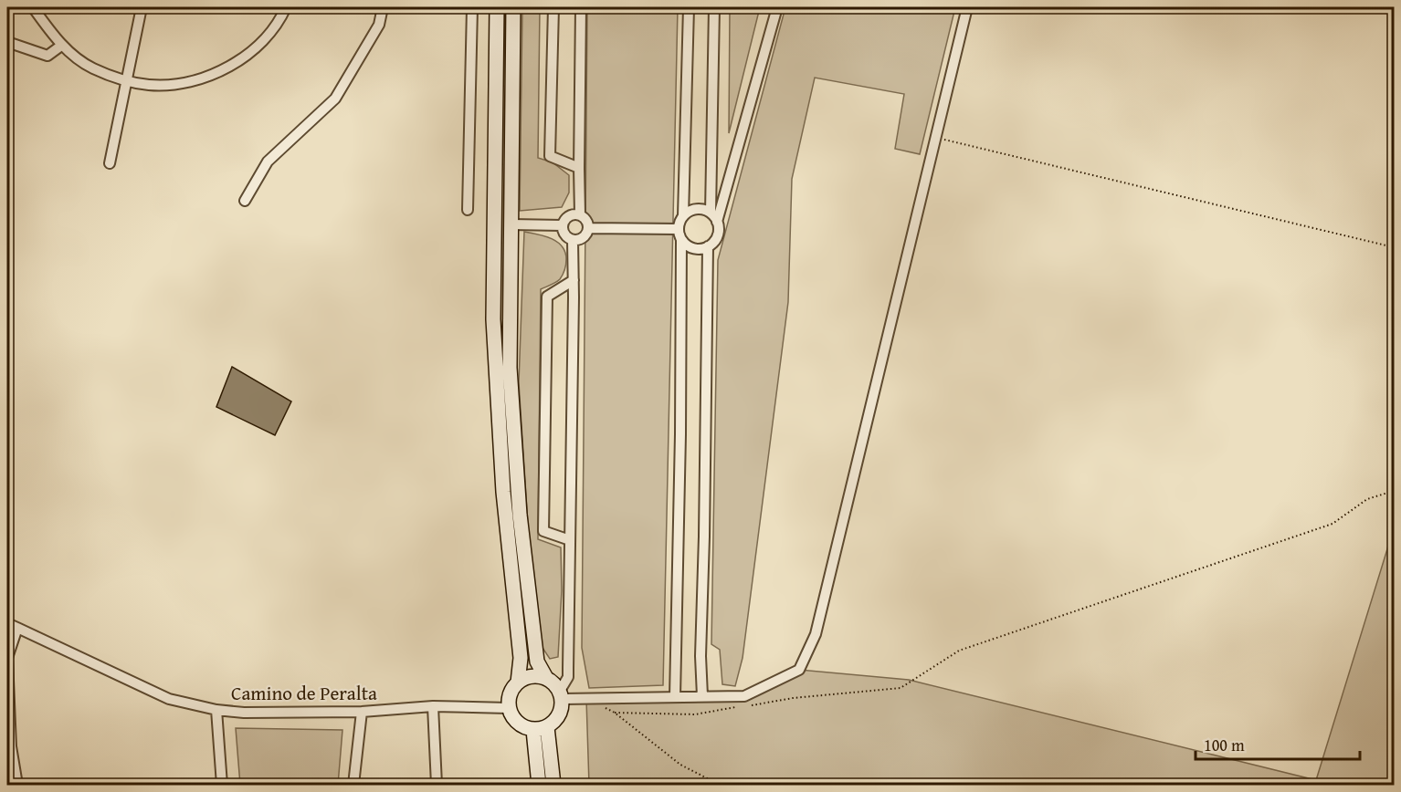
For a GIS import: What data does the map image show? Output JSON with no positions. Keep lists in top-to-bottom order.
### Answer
{
  "streets": {
    "street": ["Camino de Peralta"]
  },
  "scale_bar": "100 m"
}
